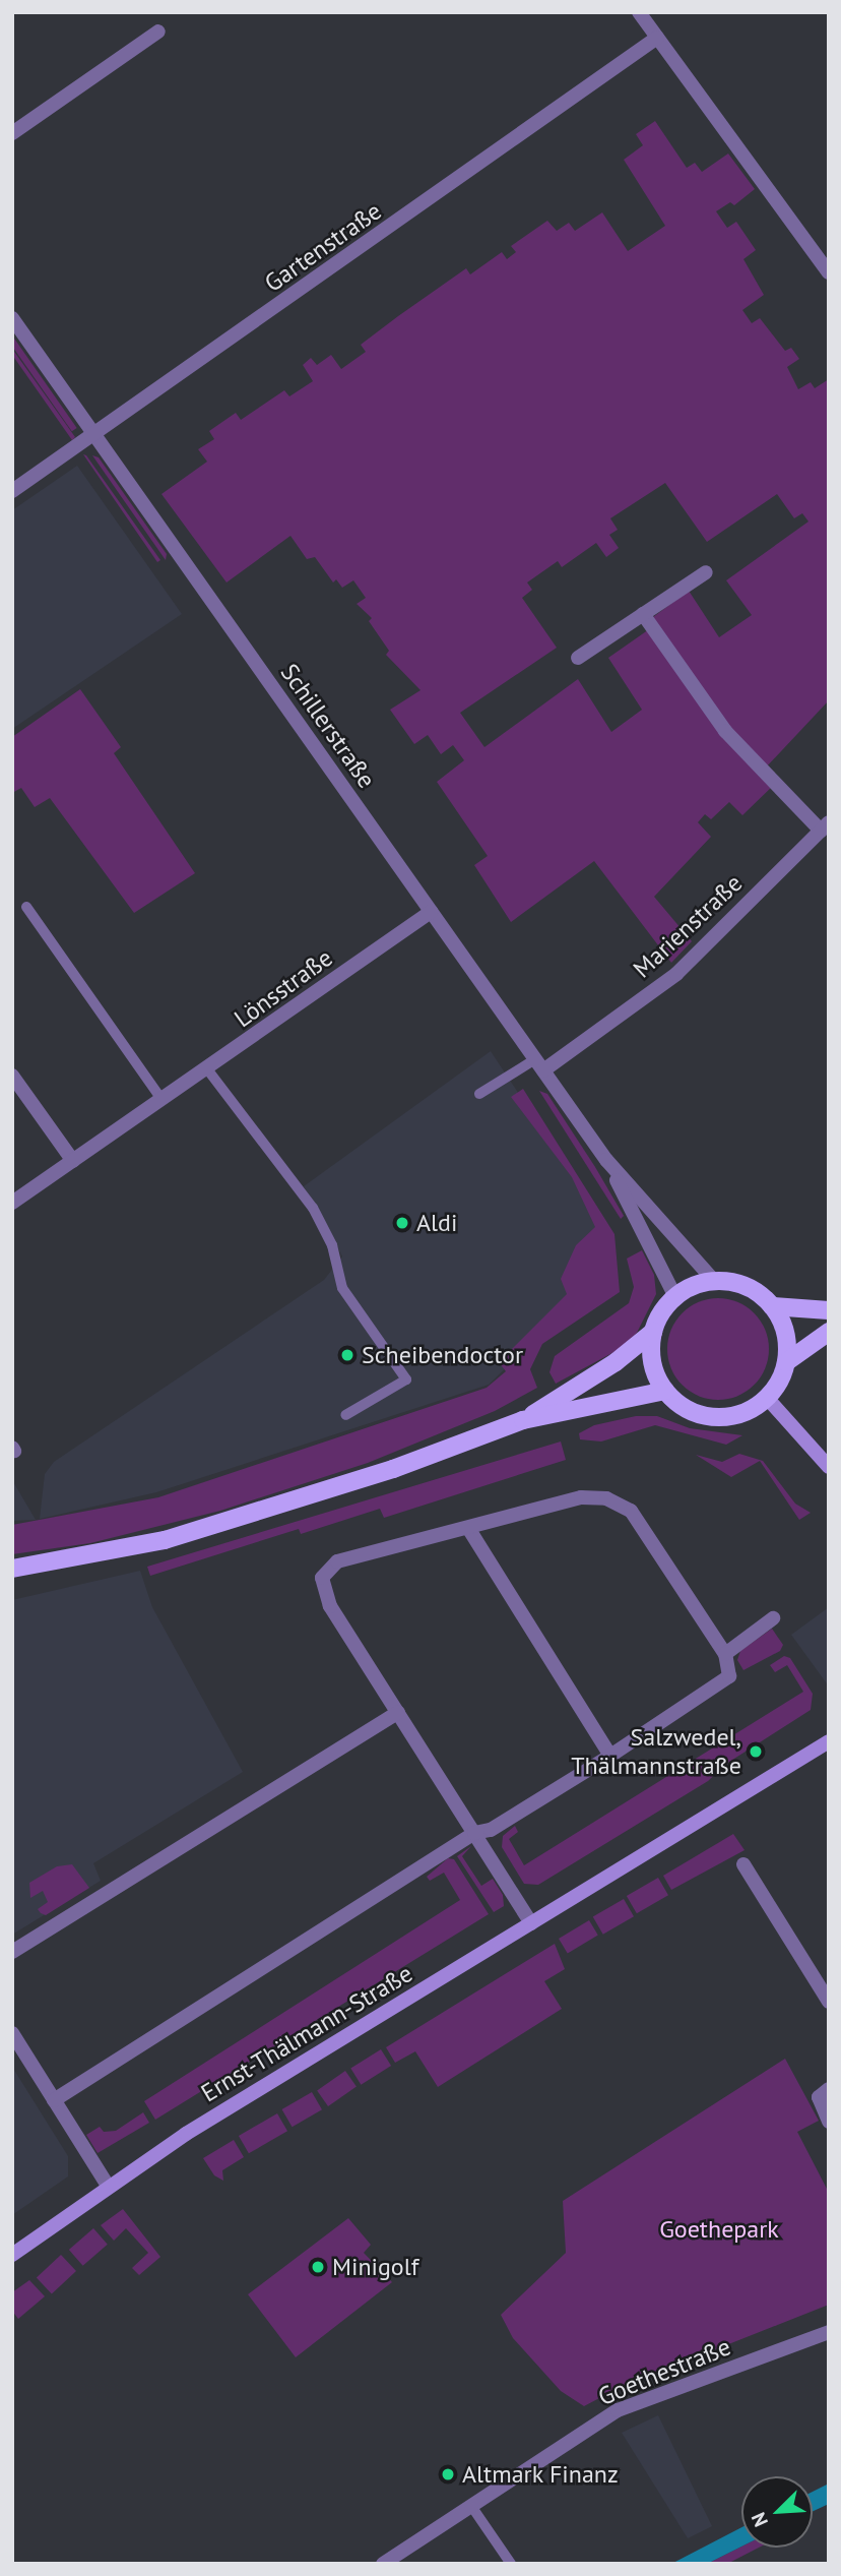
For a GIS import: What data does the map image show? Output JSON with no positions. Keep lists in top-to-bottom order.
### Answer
{
  "streets": {
    "main road": ["Ernst-Thälmann-Straße"],
    "street": [
      "Gartenstraße",
      "Schillerstraße",
      "Marienstraße",
      "Lönsstraße",
      "Goethestraße"
    ]
  },
  "crossings": [
    ["Gartenstraße", "Schillerstraße"],
    ["Schillerstraße", "Marienstraße"],
    ["Schillerstraße", "Lönsstraße"]
  ],
  "parks": ["Goethepark"],
  "places": [
    "Aldi",
    "Scheibendoctor",
    "Salzwedel, Thälmannstraße",
    "Minigolf",
    "Altmark Finanz"
  ],
  "north": "bottom left"
}
